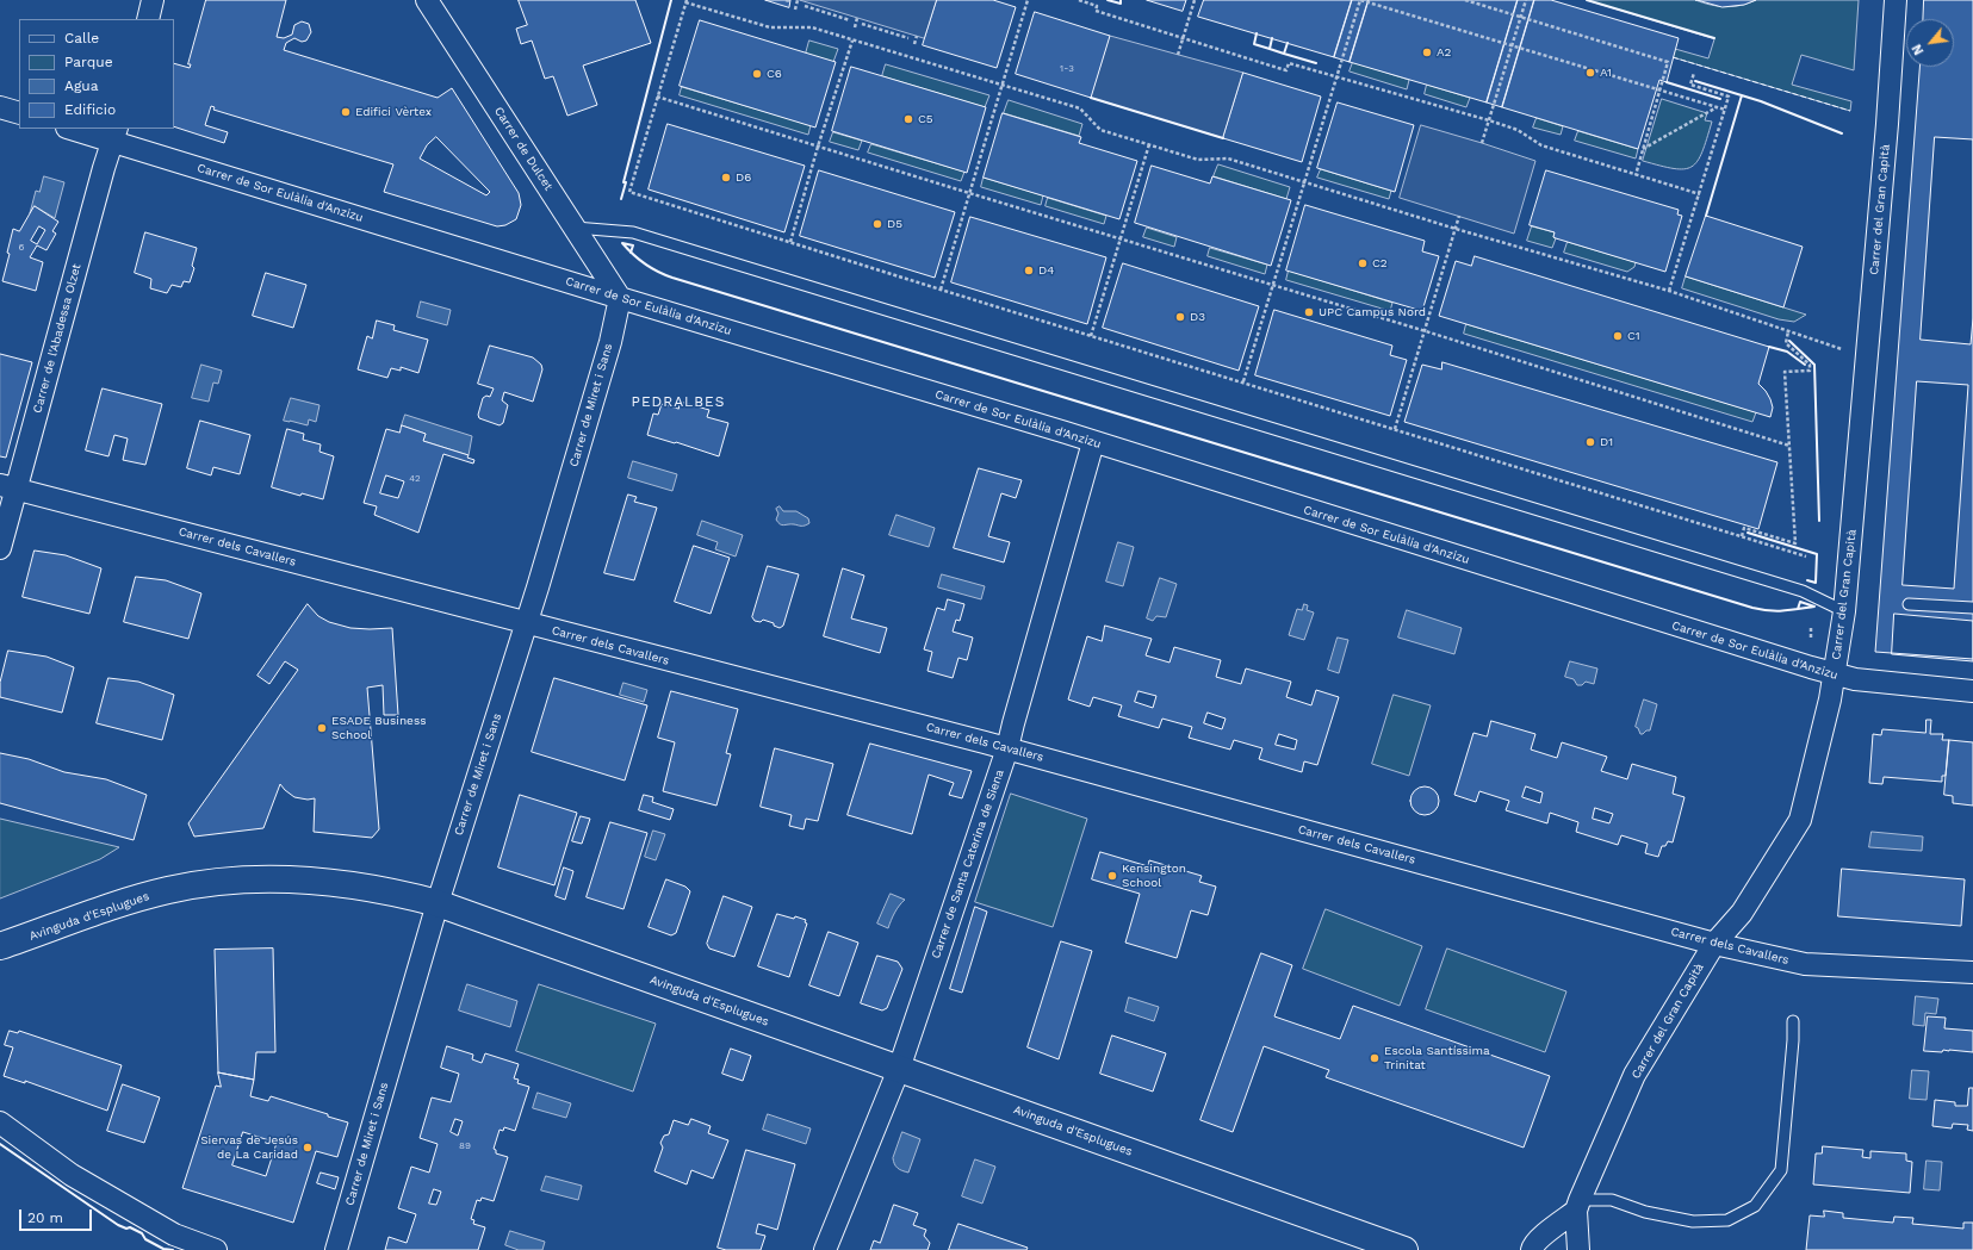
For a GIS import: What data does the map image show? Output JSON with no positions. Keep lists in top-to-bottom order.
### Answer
{
  "streets": {
    "street": [
      "Carrer de Dulcet",
      "Carrer de Sor Eulàlia d'Anzizu",
      "Carrer del Gran Capità",
      "Carrer de l'Abadessa Olzet",
      "Carrer de Miret i Sans",
      "Carrer dels Cavallers",
      "Carrer de Santa Caterina de Siena",
      "Avinguda d'Esplugues"
    ]
  },
  "crossings": [
    ["Carrer de Dulcet", "Carrer de Sor Eulàlia d'Anzizu"],
    ["Carrer de Dulcet", "Carrer de Miret i Sans"],
    ["Carrer de Sor Eulàlia d'Anzizu", "Carrer del Gran Capità"],
    ["Carrer de Sor Eulàlia d'Anzizu", "Carrer de l'Abadessa Olzet"],
    ["Carrer de Sor Eulàlia d'Anzizu", "Carrer de Miret i Sans"],
    ["Carrer de Sor Eulàlia d'Anzizu", "Carrer de Santa Caterina de Siena"],
    ["Carrer del Gran Capità", "Carrer dels Cavallers"],
    ["Carrer de l'Abadessa Olzet", "Carrer dels Cavallers"],
    ["Carrer de Miret i Sans", "Carrer dels Cavallers"],
    ["Carrer de Miret i Sans", "Avinguda d'Esplugues"],
    ["Carrer dels Cavallers", "Carrer de Santa Caterina de Siena"],
    ["Carrer de Santa Caterina de Siena", "Avinguda d'Esplugues"]
  ],
  "districts": ["PEDRALBES"],
  "places": [
    "A2",
    "A1",
    "C6",
    "Edifici Vèrtex",
    "C5",
    "D6",
    "D5",
    "C2",
    "D4",
    "UPC Campus Nord",
    "D3",
    "C1",
    "D1",
    "ESADE Business School",
    "Kensington School",
    "Escola Santíssima Trinitat",
    "Siervas de Jesús de La Caridad"
  ],
  "house_numbers": [
    "1-3",
    "6",
    "42",
    "89"
  ],
  "legend": [
    "Calle",
    "Parque",
    "Agua",
    "Edificio"
  ],
  "scale_bar": "20 m",
  "north": "bottom left"
}
